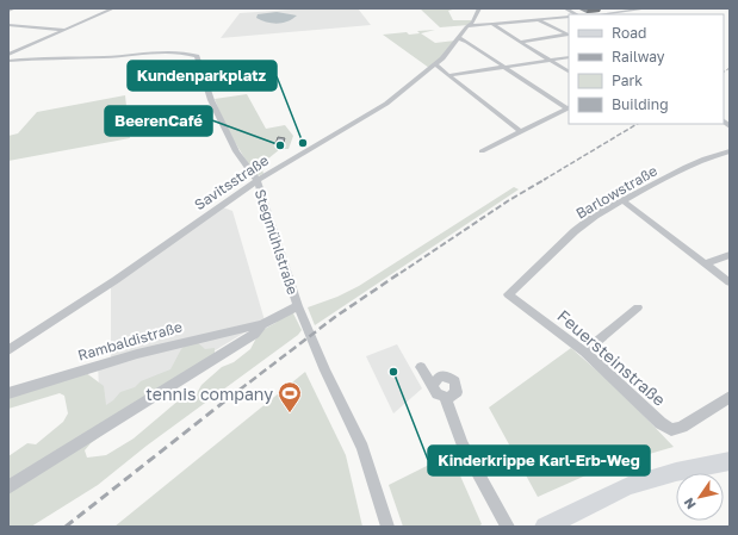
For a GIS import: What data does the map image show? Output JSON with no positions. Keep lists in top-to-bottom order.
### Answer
{
  "streets": {
    "street": [
      "Savitsstraße",
      "Barlowstraße",
      "Stegmühlstraße",
      "Rambaldistraße",
      "Feuersteinstraße"
    ]
  },
  "crossings": [
    ["Savitsstraße", "Stegmühlstraße"],
    ["Barlowstraße", "Feuersteinstraße"]
  ],
  "places": {
    "other": ["Kundenparkplatz", "BeerenCafé", "Kinderkrippe Karl-Erb-Weg"],
    "sports": ["tennis company"]
  },
  "legend": [
    "Road",
    "Railway",
    "Park",
    "Building"
  ],
  "north": "bottom left"
}
